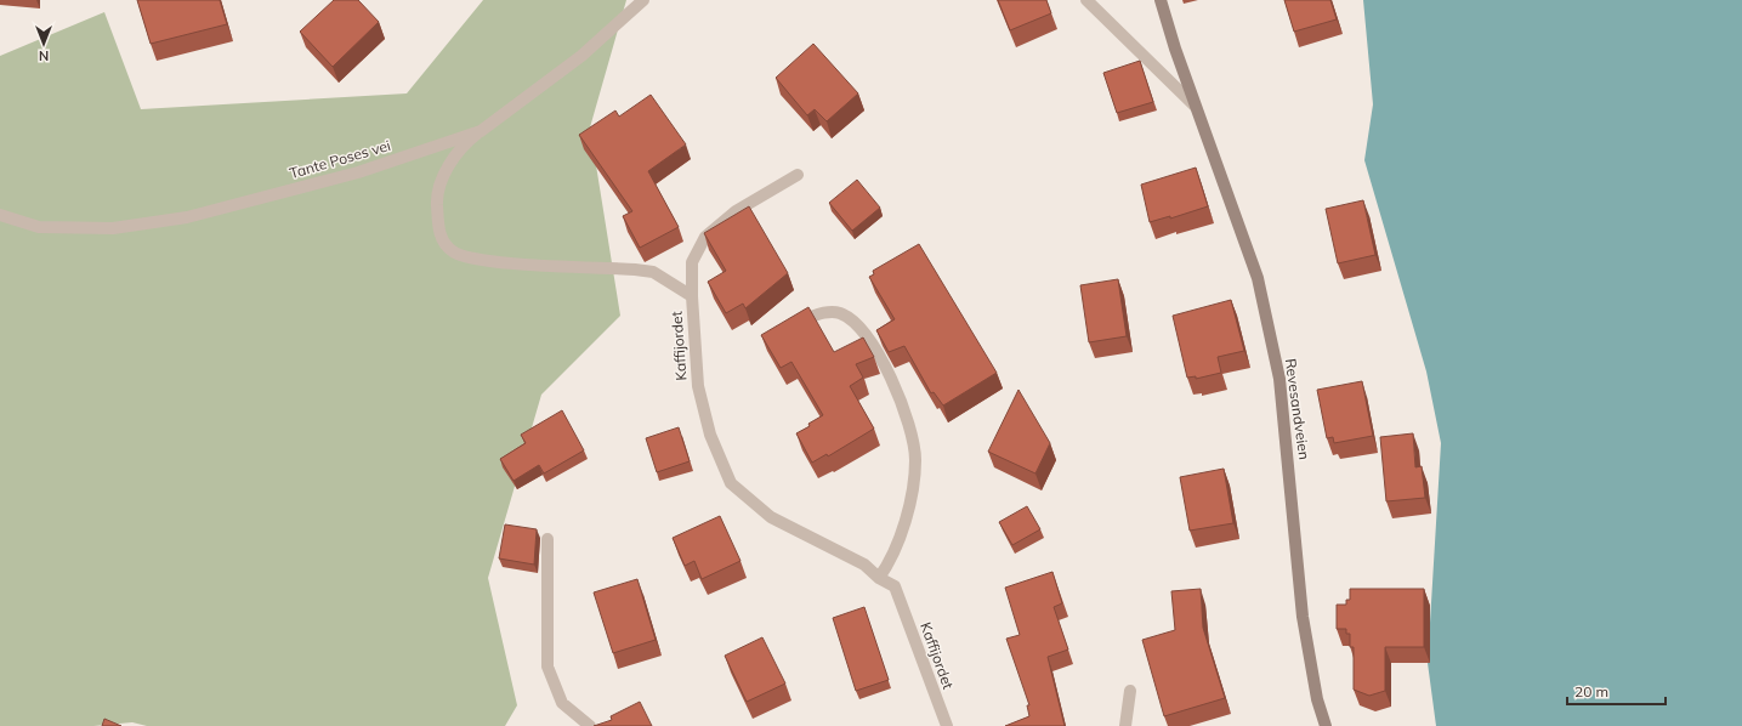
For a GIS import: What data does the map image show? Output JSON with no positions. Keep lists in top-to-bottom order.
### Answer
{
  "streets": {
    "main road": ["Revesandveien"],
    "street": ["Tante Poses vei", "Kaffijordet"]
  },
  "crossings": [
    ["Tante Poses vei", "Kaffijordet"]
  ],
  "scale_bar": "20 m",
  "north": "bottom"
}
